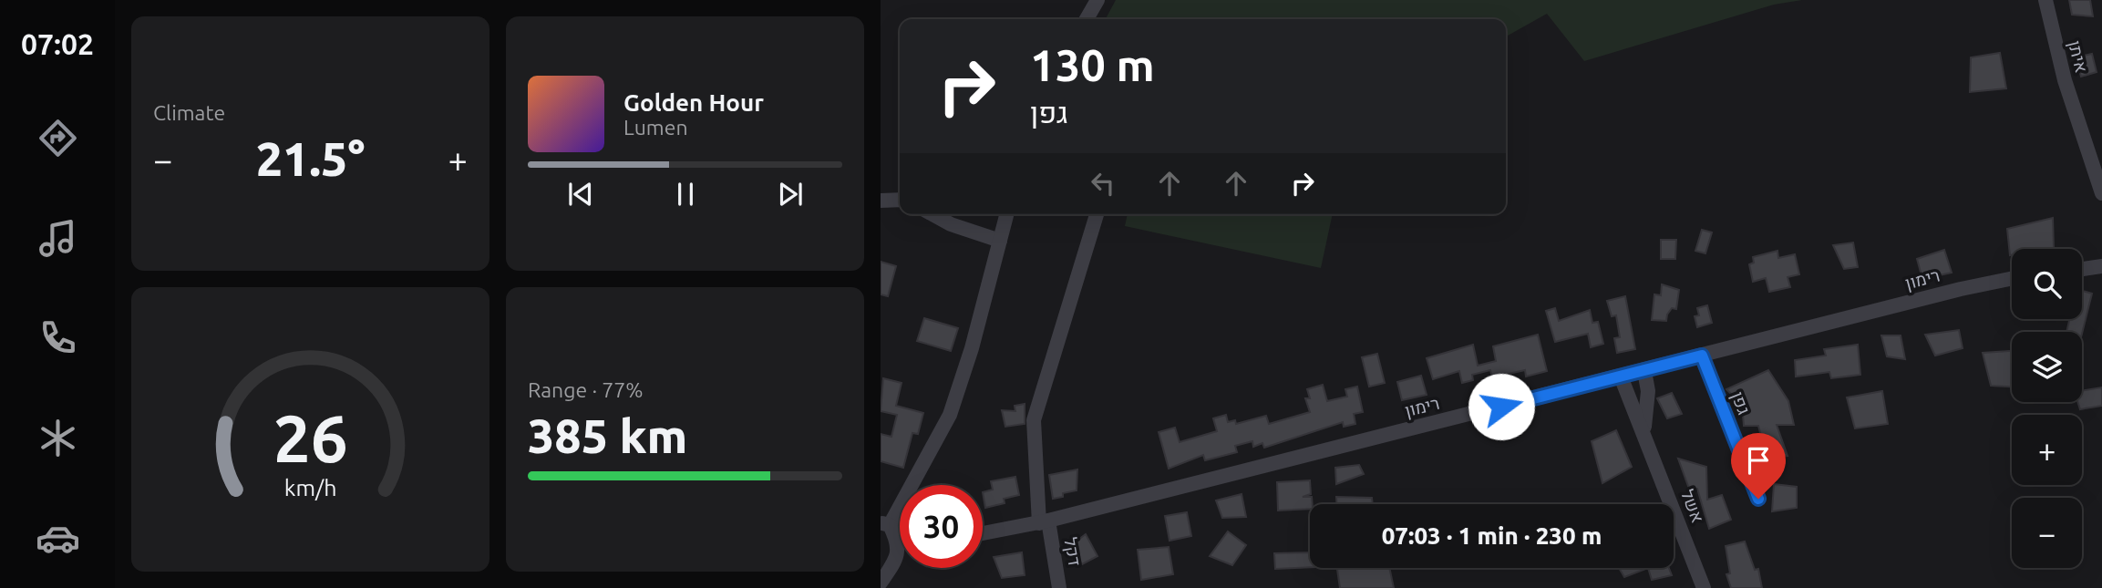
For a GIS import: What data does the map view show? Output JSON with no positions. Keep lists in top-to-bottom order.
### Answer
{
  "streets": {
    "street": [
      "איתן",
      "רימון",
      "גפן",
      "אשל",
      "דקל"
    ]
  },
  "crossings": [
    ["רימון", "גפן"],
    ["רימון", "אשל"],
    ["רימון", "דקל"]
  ],
  "page": {
    "tabs": "07:02",
    "tile": [
      "Climate",
      ["Range · 77%", "385 km"]
    ],
    "turn": ["130 m", "גפן"],
    "song": ["Golden Hour", "Lumen"],
    "heat": ["−", "21.5°", "+"],
    "map_buttons": ["+", "−"],
    "limit": "30",
    "trip": "07:03 · 1 min · 230 m",
    "gauge": ["26", "km/h"]
  }
}
